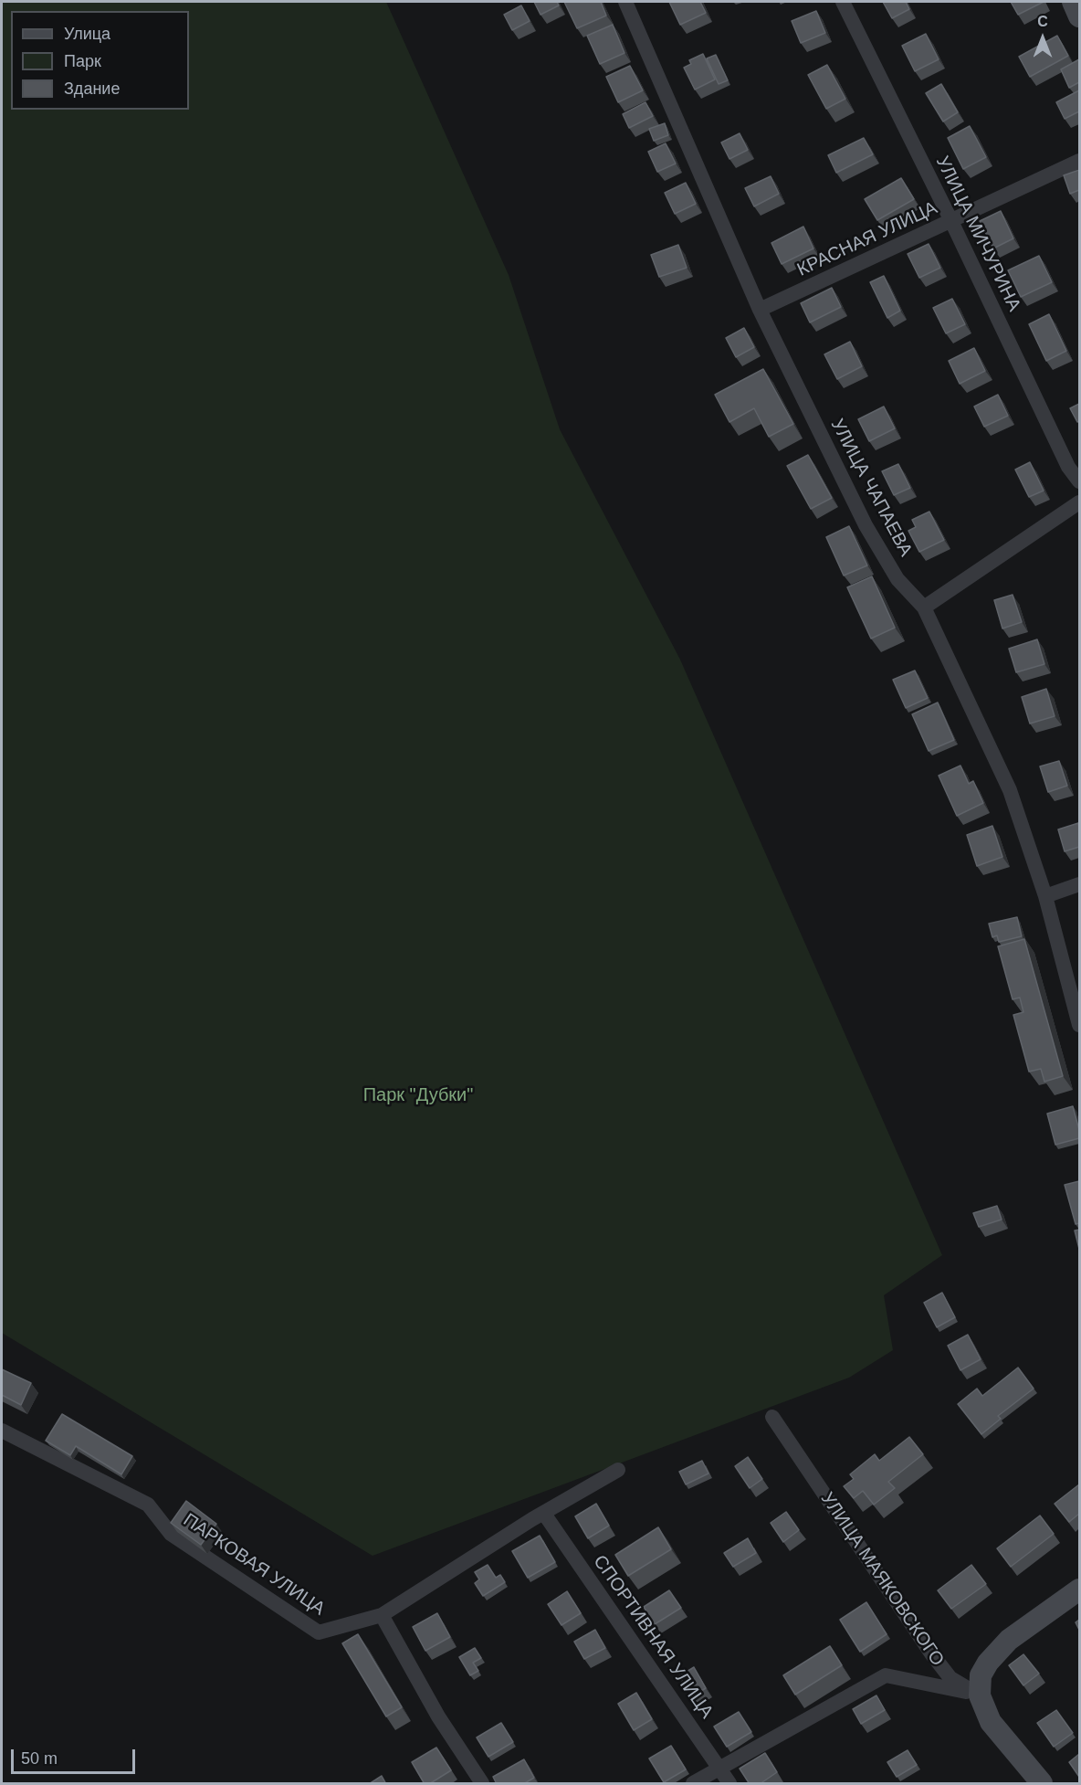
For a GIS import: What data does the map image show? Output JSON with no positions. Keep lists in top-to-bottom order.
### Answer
{
  "streets": {
    "street": [
      "УЛИЦА МИЧУРИНА",
      "КРАСНАЯ УЛИЦА",
      "УЛИЦА ЧАПАЕВА",
      "ПАРКОВАЯ УЛИЦА",
      "УЛИЦА МАЯКОВСКОГО",
      "СПОРТИВНАЯ УЛИЦА"
    ]
  },
  "crossings": [
    ["УЛИЦА МИЧУРИНА", "КРАСНАЯ УЛИЦА"],
    ["КРАСНАЯ УЛИЦА", "УЛИЦА ЧАПАЕВА"],
    ["ПАРКОВАЯ УЛИЦА", "СПОРТИВНАЯ УЛИЦА"]
  ],
  "parks": ["Парк \"Дубки\""],
  "legend": ["Улица", "Парк", "Здание"],
  "scale_bar": "50 m",
  "north": "top"
}
